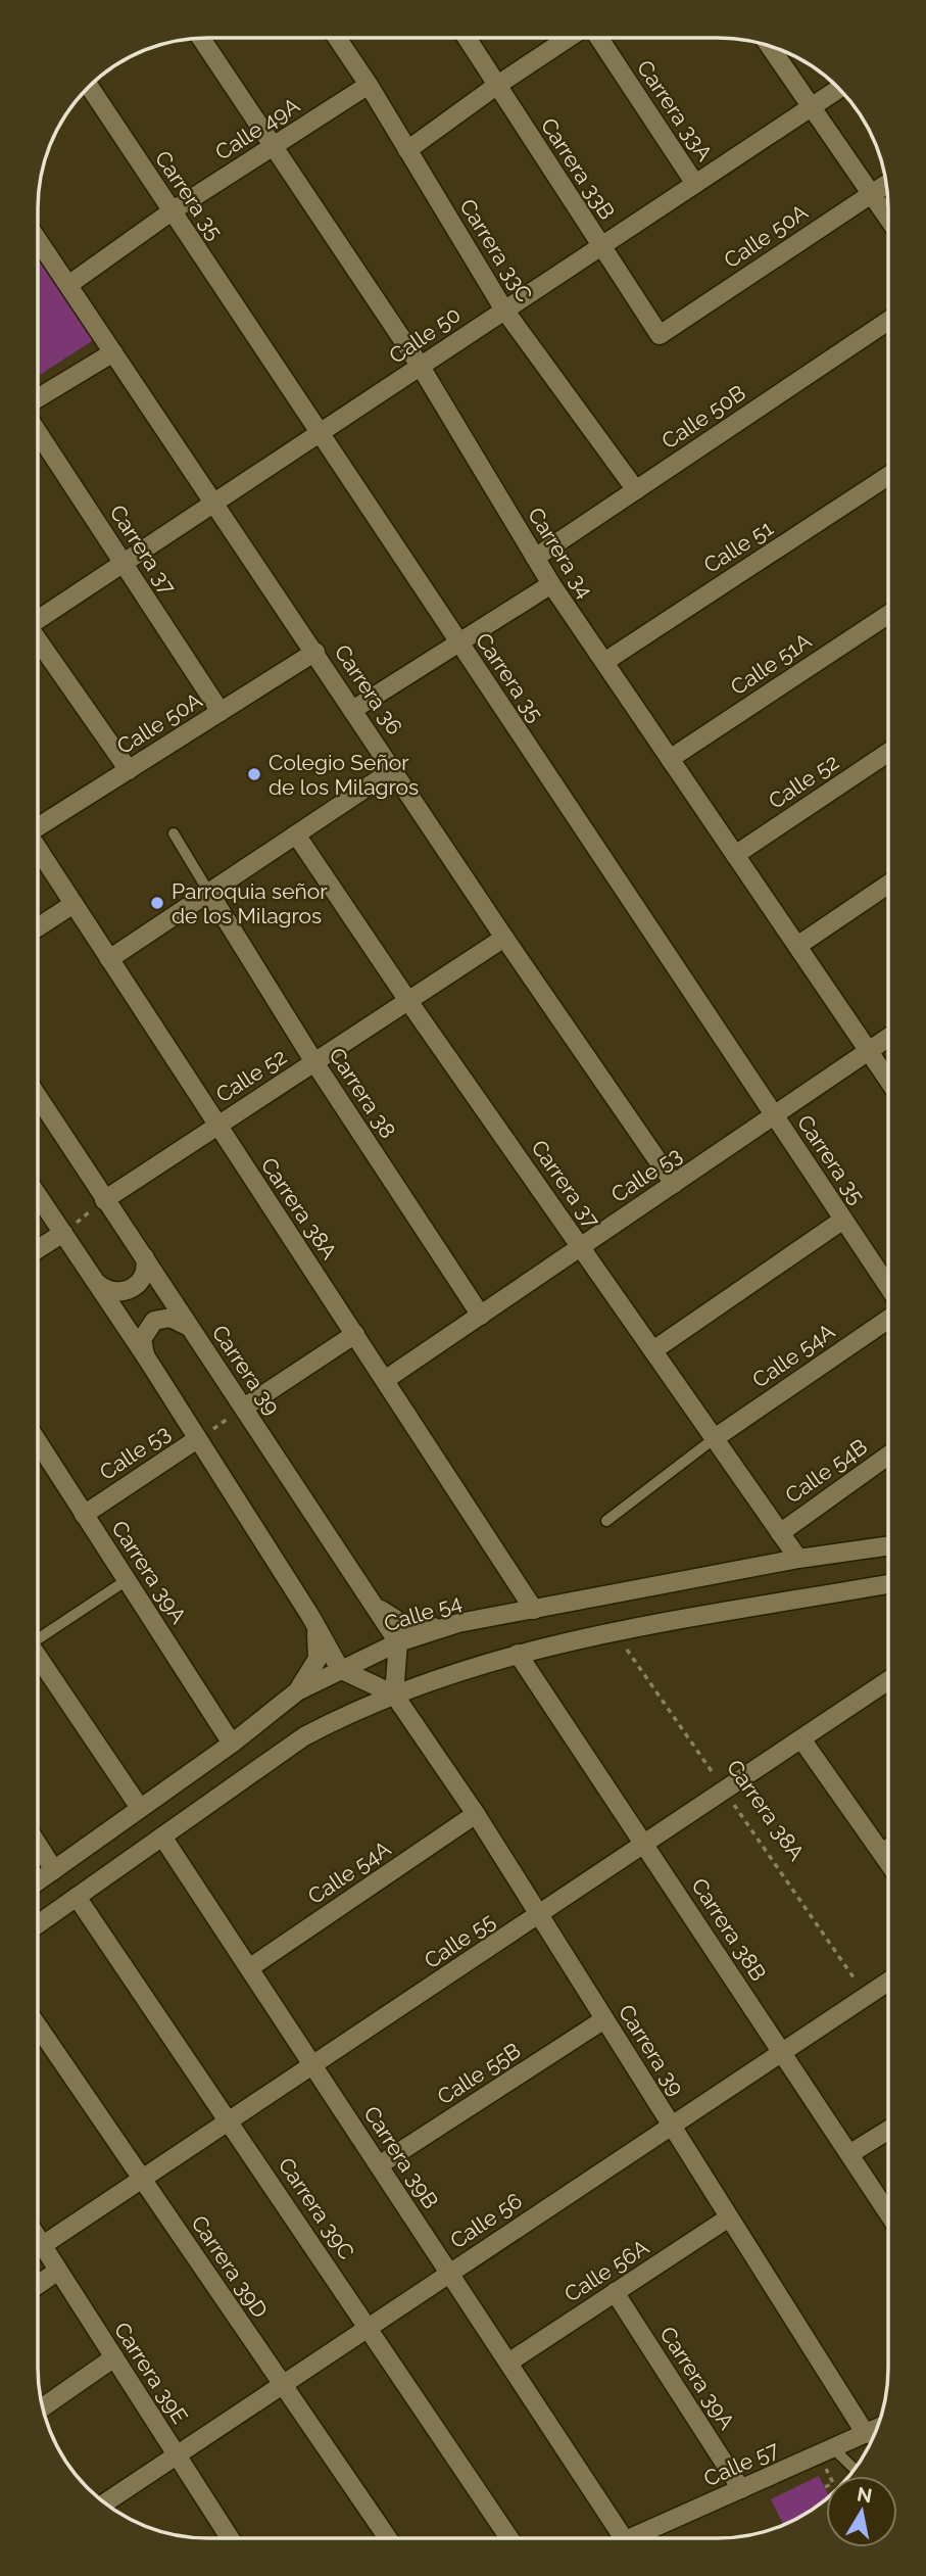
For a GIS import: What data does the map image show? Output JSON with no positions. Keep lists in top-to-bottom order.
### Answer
{
  "streets": {
    "street": [
      "Carrera 33A",
      "Calle 49A",
      "Carrera 33B",
      "Carrera 35",
      "Calle 50A",
      "Carrera 33C",
      "Calle 50",
      "Calle 50B",
      "Calle 51",
      "Carrera 37",
      "Carrera 34",
      "Calle 51A",
      "Carrera 36",
      "Calle 52",
      "Carrera 38",
      "Calle 53",
      "Carrera 38A",
      "Calle 54A",
      "Carrera 39",
      "Calle 54B",
      "Carrera 39A",
      "Calle 54",
      "Carrera 38B",
      "Calle 55",
      "Calle 55B",
      "Carrera 39B",
      "Carrera 39C",
      "Calle 56",
      "Carrera 39D",
      "Calle 56A",
      "Carrera 39E",
      "Calle 57"
    ]
  },
  "crossings": [
    ["Carrera 33A", "Calle 50"],
    ["Calle 49A", "Carrera 35"],
    ["Calle 49A", "Carrera 33C"],
    ["Calle 49A", "Carrera 34"],
    ["Calle 49A", "Carrera 36"],
    ["Carrera 33B", "Calle 50A"],
    ["Carrera 33B", "Calle 50"],
    ["Carrera 35", "Calle 50"],
    ["Carrera 35", "Calle 53"],
    ["Calle 50A", "Carrera 37"],
    ["Calle 50A", "Carrera 36"],
    ["Carrera 33C", "Calle 50"],
    ["Carrera 33C", "Calle 50B"],
    ["Calle 50", "Carrera 37"],
    ["Calle 50", "Carrera 34"],
    ["Calle 50", "Carrera 36"],
    ["Calle 50B", "Carrera 34"],
    ["Calle 51", "Carrera 34"],
    ["Carrera 37", "Calle 52"],
    ["Carrera 37", "Calle 53"],
    ["Carrera 37", "Calle 54A"],
    ["Carrera 37", "Calle 54B"],
    ["Carrera 37", "Calle 54"],
    ["Carrera 34", "Calle 51A"],
    ["Carrera 34", "Calle 52"],
    ["Carrera 34", "Calle 53"],
    ["Carrera 36", "Calle 52"],
    ["Carrera 36", "Calle 53"],
    ["Calle 52", "Carrera 38"],
    ["Calle 52", "Carrera 38A"],
    ["Calle 52", "Carrera 39"],
    ["Carrera 38", "Calle 53"],
    ["Calle 53", "Carrera 38A"],
    ["Calle 53", "Carrera 39"],
    ["Calle 53", "Carrera 39A"],
    ["Carrera 38A", "Calle 54"],
    ["Carrera 38A", "Calle 55"],
    ["Carrera 38A", "Calle 56"],
    ["Calle 54A", "Carrera 39"],
    ["Calle 54A", "Carrera 39B"],
    ["Carrera 39", "Calle 54"],
    ["Carrera 39", "Calle 55"],
    ["Carrera 39", "Calle 55B"],
    ["Carrera 39", "Calle 56"],
    ["Carrera 39", "Calle 56A"],
    ["Carrera 39", "Calle 57"],
    ["Carrera 39A", "Calle 54"],
    ["Carrera 39A", "Calle 56A"],
    ["Carrera 39A", "Calle 57"],
    ["Carrera 38B", "Calle 55"],
    ["Carrera 38B", "Calle 56"],
    ["Calle 55", "Carrera 39B"],
    ["Calle 55", "Carrera 39C"],
    ["Calle 55", "Carrera 39D"],
    ["Calle 55", "Carrera 39E"],
    ["Calle 55B", "Carrera 39B"],
    ["Carrera 39B", "Calle 56"],
    ["Carrera 39B", "Calle 56A"],
    ["Carrera 39C", "Calle 56"],
    ["Calle 56", "Carrera 39D"],
    ["Calle 56", "Carrera 39E"]
  ],
  "places": ["Colegio Señor de los Milagros", "Parroquia señor de los Milagros"],
  "north": "top"
}
